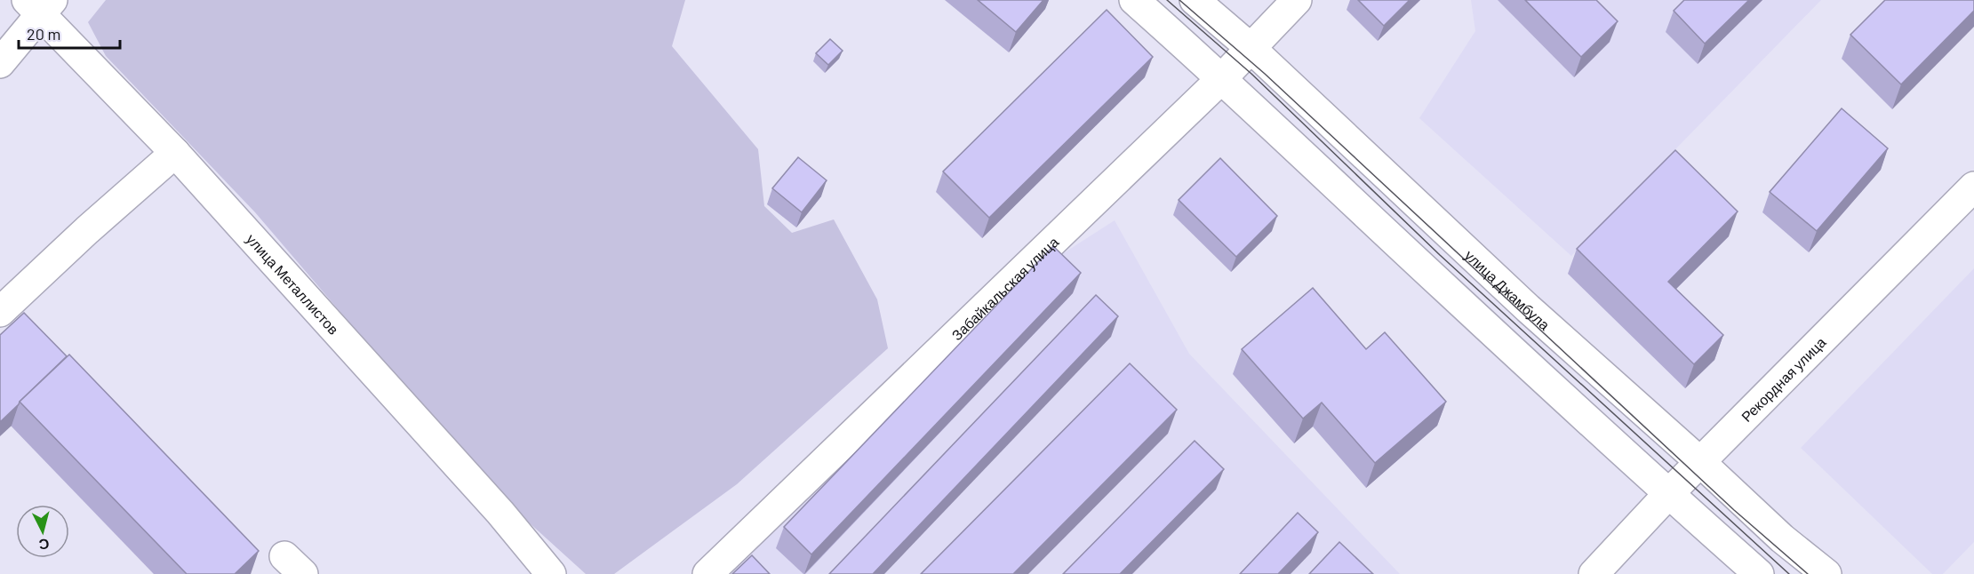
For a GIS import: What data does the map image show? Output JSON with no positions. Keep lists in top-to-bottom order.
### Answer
{
  "streets": {
    "street": [
      "улица Металлистов",
      "Забайкальская улица",
      "улица Джамбула",
      "Рекордная улица"
    ]
  },
  "crossings": [
    ["Забайкальская улица", "улица Джамбула"],
    ["улица Джамбула", "Рекордная улица"]
  ],
  "scale_bar": "20 m",
  "north": "bottom"
}
